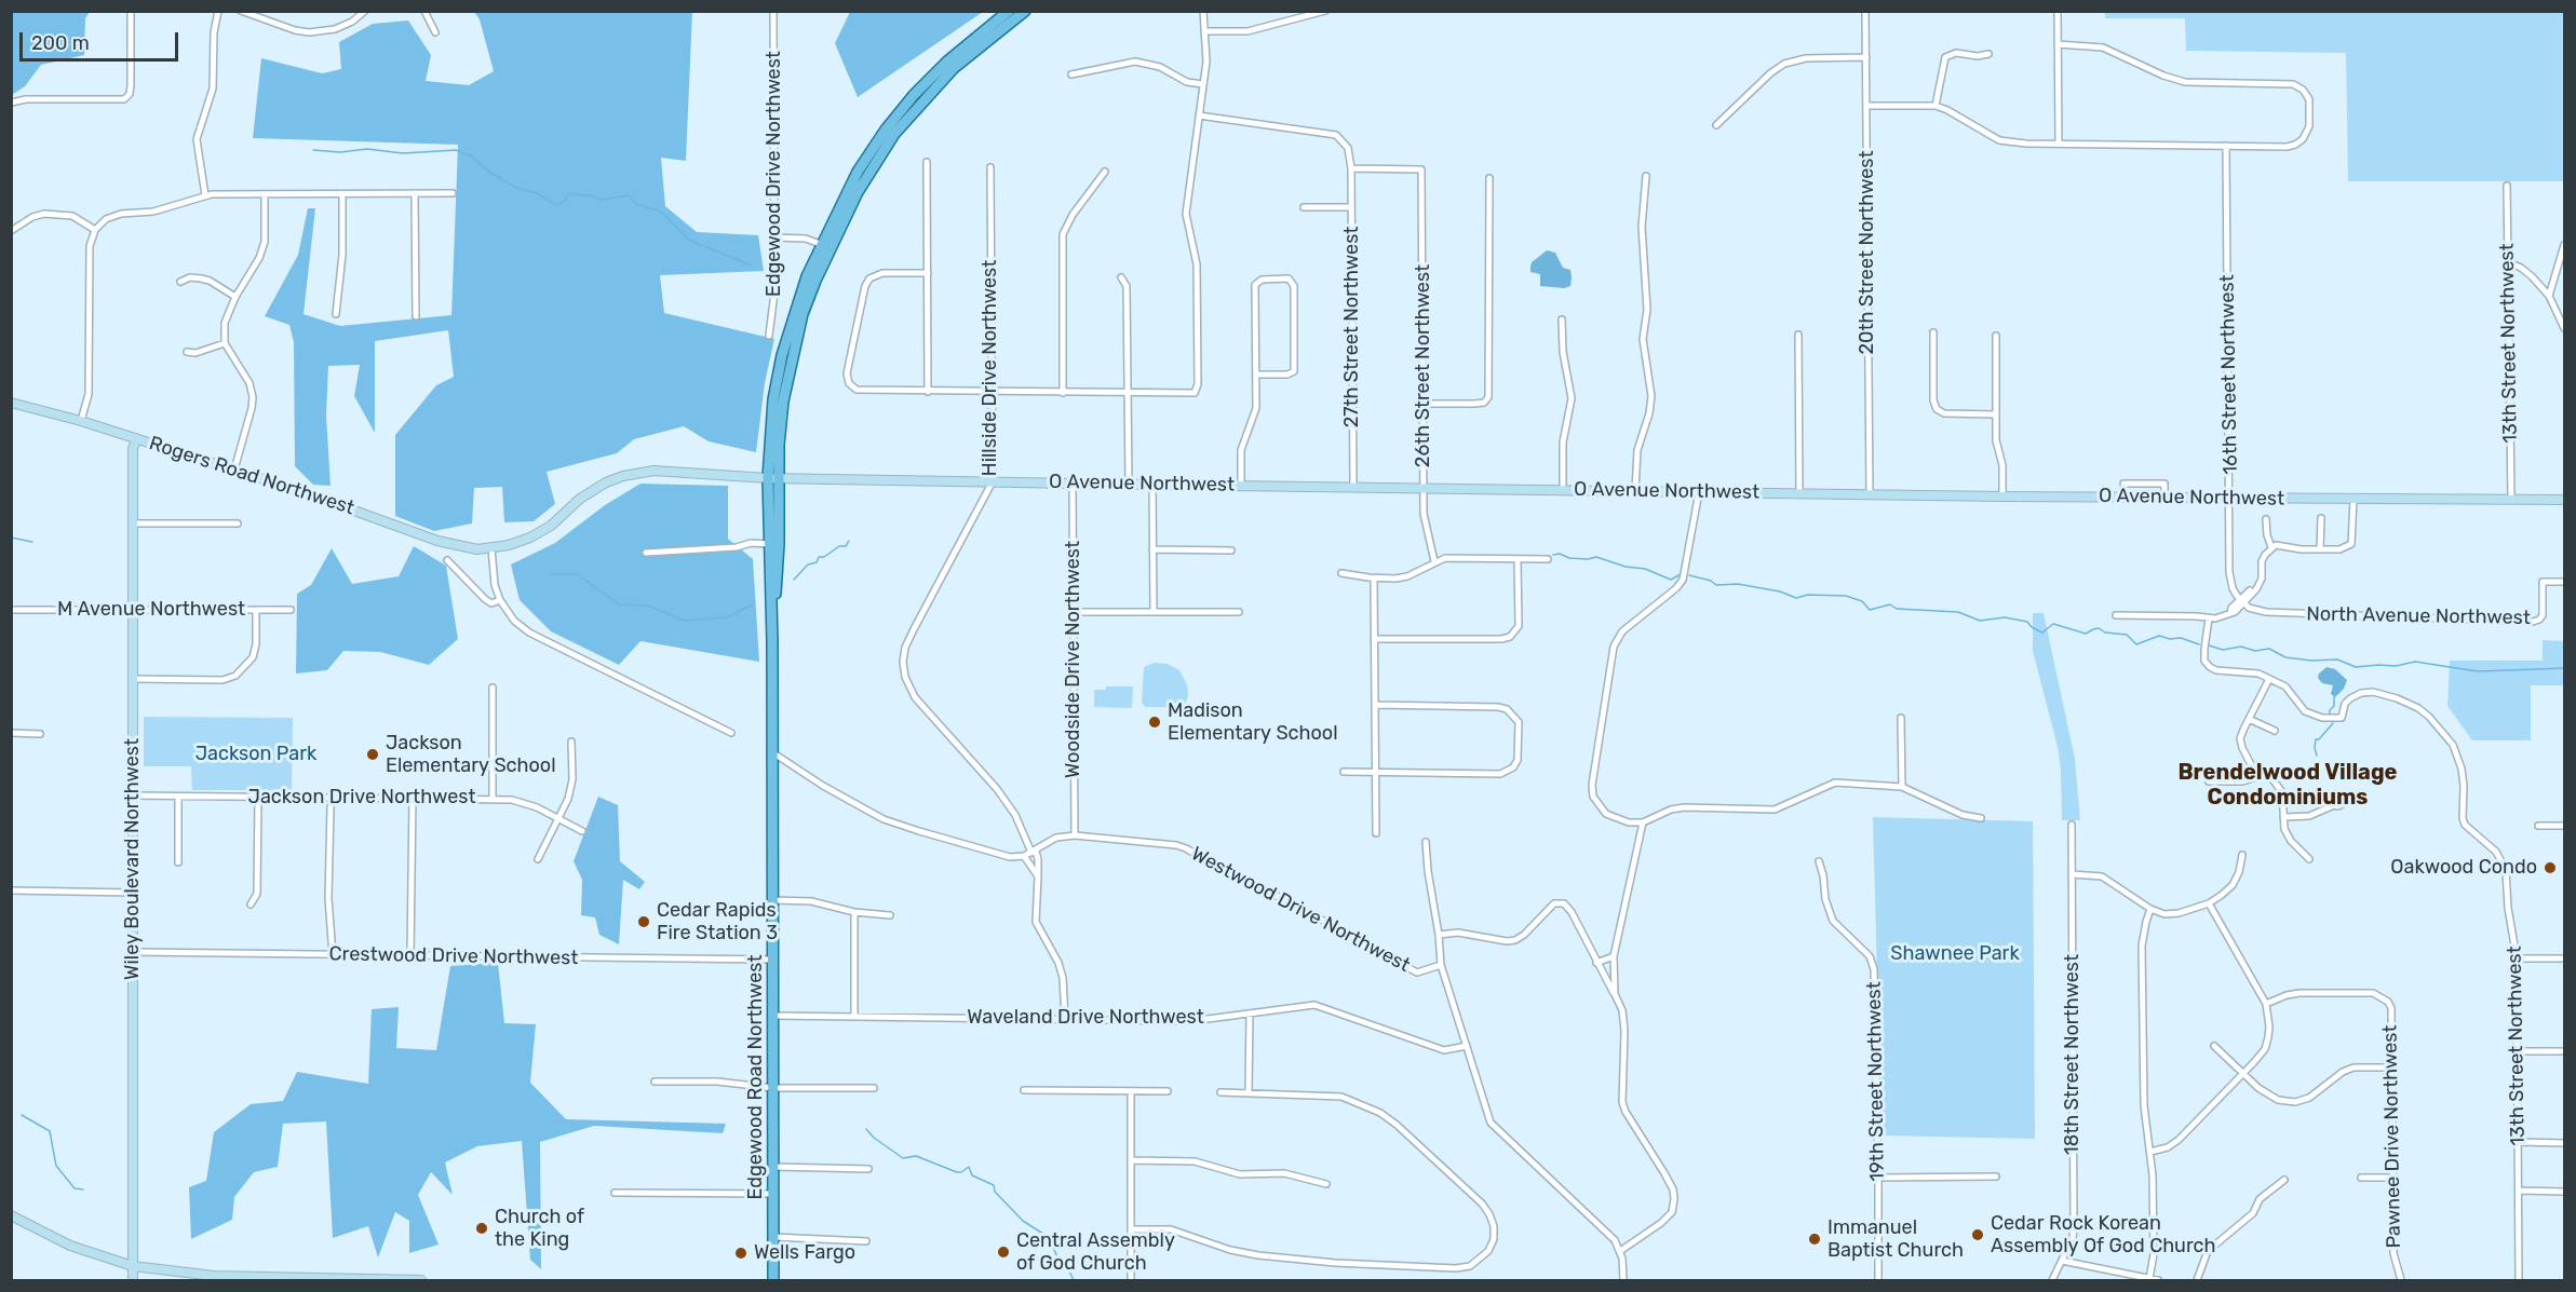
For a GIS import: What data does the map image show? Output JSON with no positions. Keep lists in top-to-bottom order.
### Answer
{
  "streets": {
    "main road": ["Edgewood Road Northwest"],
    "street": [
      "Edgewood Drive Northwest",
      "20th Street Northwest",
      "27th Street Northwest",
      "13th Street Northwest",
      "26th Street Northwest",
      "Hillside Drive Northwest",
      "16th Street Northwest",
      "Rogers Road Northwest",
      "O Avenue Northwest",
      "M Avenue Northwest",
      "North Avenue Northwest",
      "Woodside Drive Northwest",
      "Jackson Drive Northwest",
      "Wiley Boulevard Northwest",
      "Westwood Drive Northwest",
      "Crestwood Drive Northwest",
      "Waveland Drive Northwest",
      "18th Street Northwest",
      "19th Street Northwest",
      "Pawnee Drive Northwest"
    ]
  },
  "crossings": [
    ["20th Street Northwest", "O Avenue Northwest"],
    ["27th Street Northwest", "26th Street Northwest"],
    ["27th Street Northwest", "O Avenue Northwest"],
    ["13th Street Northwest", "O Avenue Northwest"],
    ["26th Street Northwest", "O Avenue Northwest"],
    ["Hillside Drive Northwest", "O Avenue Northwest"],
    ["Hillside Drive Northwest", "Westwood Drive Northwest"],
    ["Hillside Drive Northwest", "Waveland Drive Northwest"],
    ["16th Street Northwest", "O Avenue Northwest"],
    ["16th Street Northwest", "North Avenue Northwest"],
    ["Rogers Road Northwest", "O Avenue Northwest"],
    ["Rogers Road Northwest", "Wiley Boulevard Northwest"],
    ["Rogers Road Northwest", "Edgewood Road Northwest"],
    ["O Avenue Northwest", "Woodside Drive Northwest"],
    ["O Avenue Northwest", "Edgewood Road Northwest"],
    ["M Avenue Northwest", "Wiley Boulevard Northwest"],
    ["Woodside Drive Northwest", "Westwood Drive Northwest"],
    ["Jackson Drive Northwest", "Wiley Boulevard Northwest"],
    ["Wiley Boulevard Northwest", "Crestwood Drive Northwest"],
    ["Westwood Drive Northwest", "Waveland Drive Northwest"],
    ["Crestwood Drive Northwest", "Edgewood Road Northwest"],
    ["Waveland Drive Northwest", "Edgewood Road Northwest"]
  ],
  "districts": ["Brendelwood Village Condominiums"],
  "parks": ["Jackson Park", "Shawnee Park"],
  "places": [
    "Madison Elementary School",
    "Jackson Elementary School",
    "Oakwood Condo",
    "Cedar Rapids Fire Station 3",
    "Church of the King",
    "Cedar Rock Korean Assembly Of God Church",
    "Immanuel Baptist Church",
    "Central Assembly of God Church",
    "Wells Fargo"
  ],
  "scale_bar": "200 m"
}
